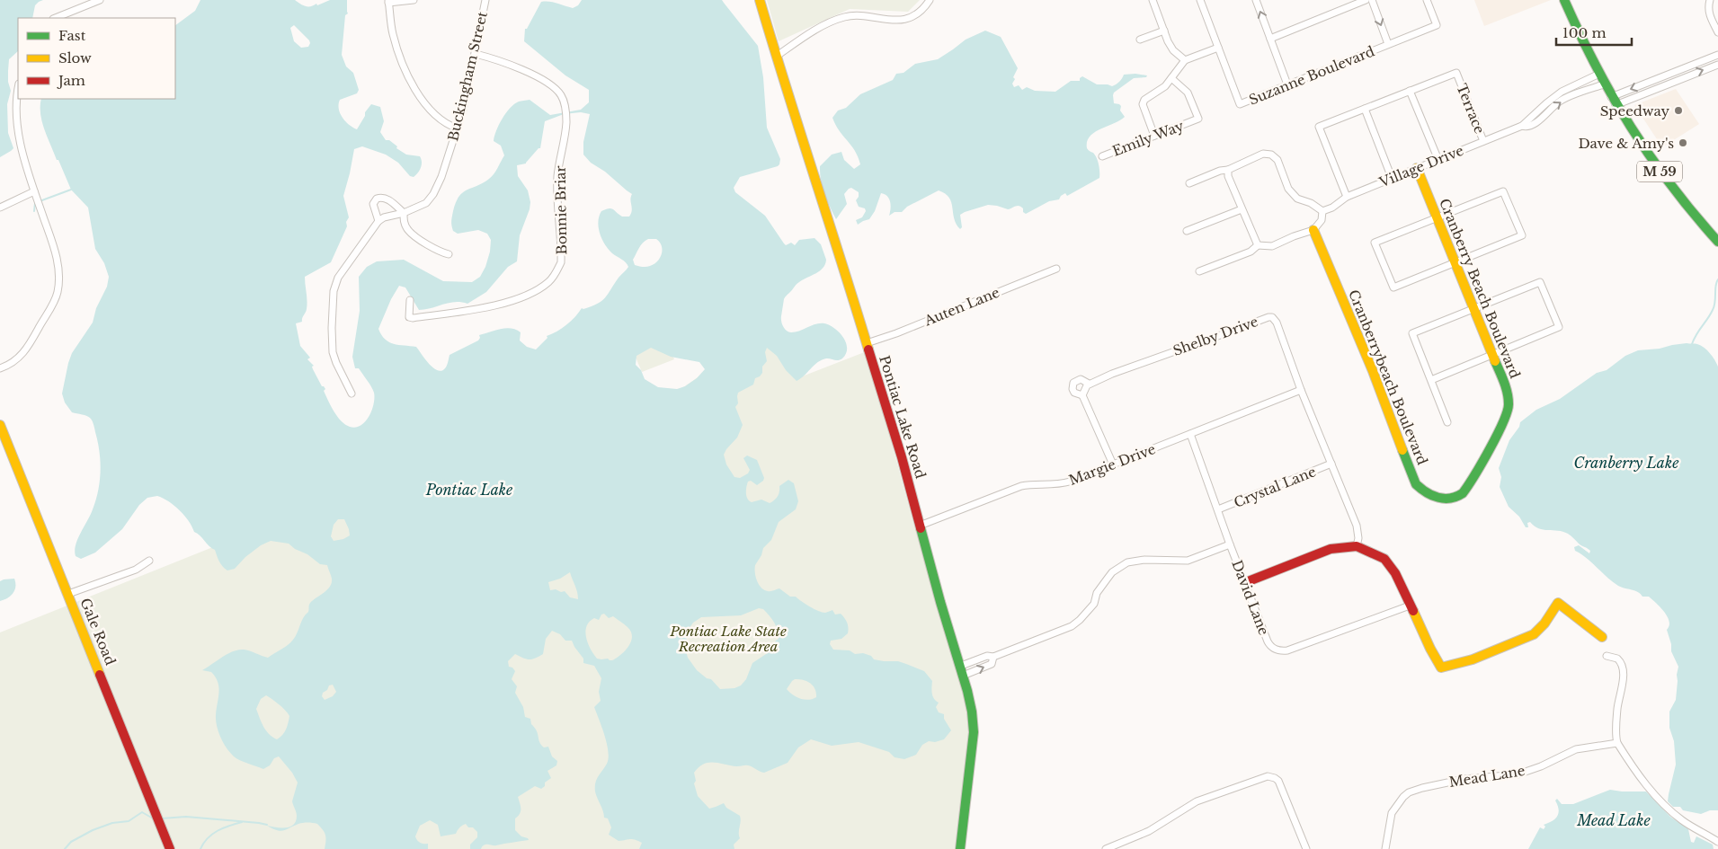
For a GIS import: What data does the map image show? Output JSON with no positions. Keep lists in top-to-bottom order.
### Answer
{
  "streets": {
    "main road": [
      "M 59",
      "Cranberry Beach Boulevard",
      "Cranberrybeach Boulevard",
      "Pontiac Lake Road",
      "Gale Road"
    ],
    "street": [
      "Suzanne Boulevard",
      "Buckingham Street",
      "Terrace",
      "Emily Way",
      "Village Drive",
      "Bonnie Briar",
      "Auten Lane",
      "Shelby Drive",
      "Margie Drive",
      "Crystal Lane",
      "David Lane",
      "Mead Lane"
    ]
  },
  "crossings": [
    ["Buckingham Street", "Bonnie Briar"],
    ["Terrace", "Village Drive"],
    ["Village Drive", "M 59"],
    ["Village Drive", "Cranberry Beach Boulevard"],
    ["Cranberry Beach Boulevard", "Cranberrybeach Boulevard"],
    ["Auten Lane", "Pontiac Lake Road"],
    ["Shelby Drive", "Margie Drive"],
    ["Shelby Drive", "Crystal Lane"],
    ["Pontiac Lake Road", "Margie Drive"],
    ["Margie Drive", "David Lane"],
    ["Crystal Lane", "David Lane"]
  ],
  "water": ["Cranberry Lake", "Pontiac Lake", "Mead Lake"],
  "parks": ["Pontiac Lake State Recreation Area"],
  "places": ["Speedway", "Dave & Amy's"],
  "legend": ["Fast", "Slow", "Jam"],
  "scale_bar": "100 m"
}
